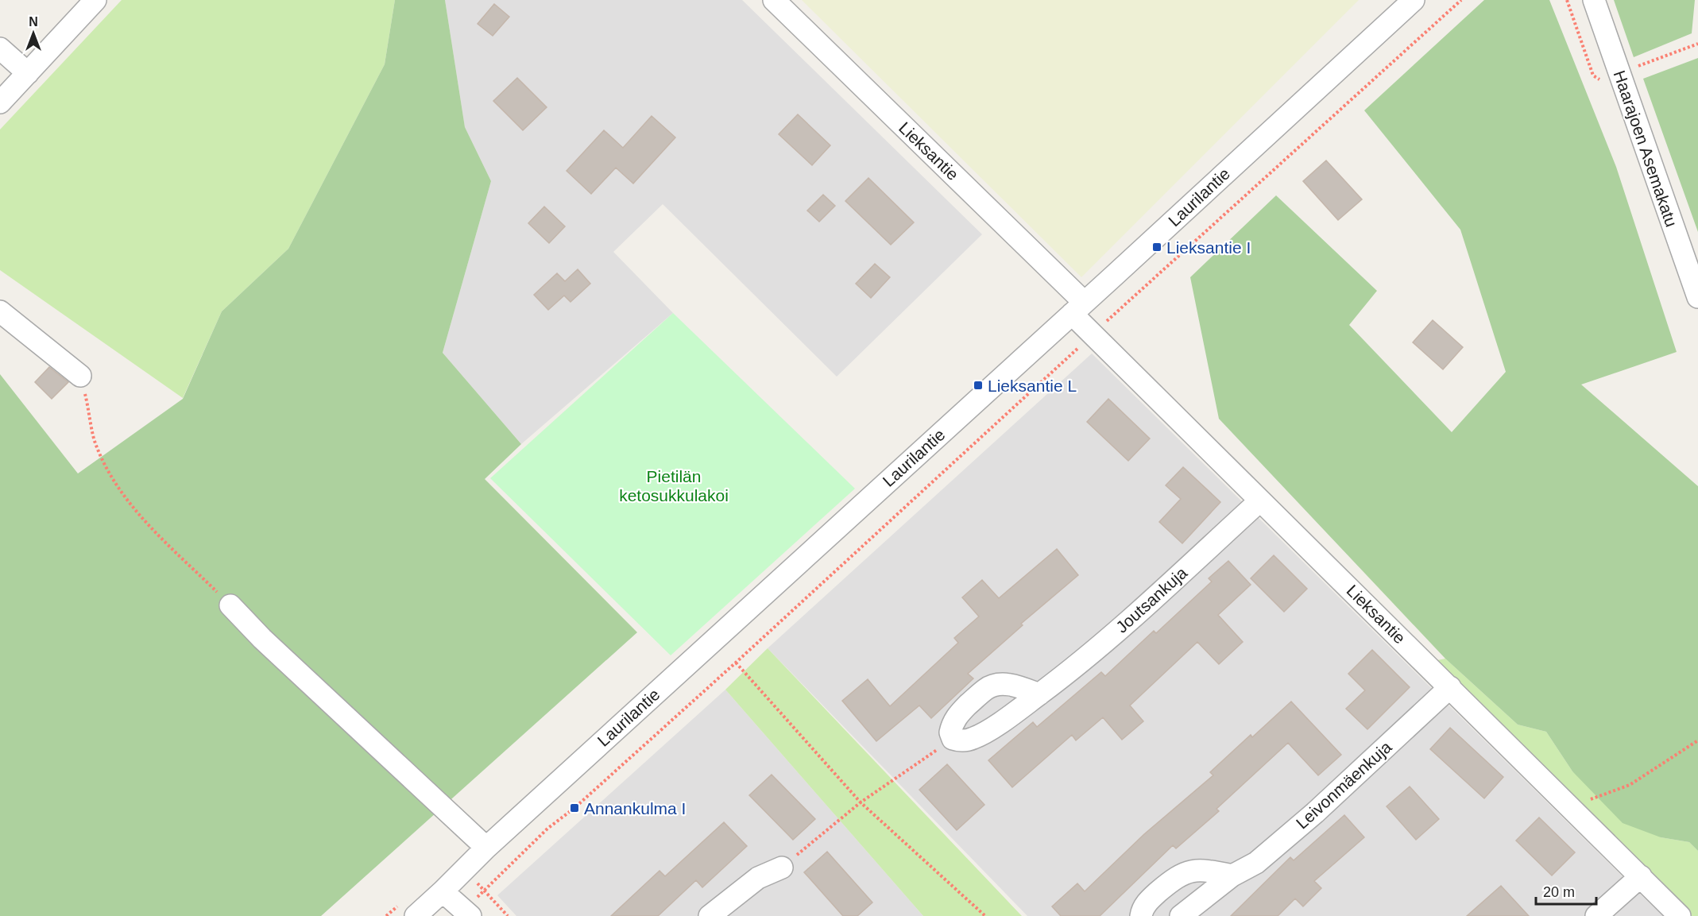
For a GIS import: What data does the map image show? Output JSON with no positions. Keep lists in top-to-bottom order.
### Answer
{
  "streets": {
    "street": [
      "Haarajoen Asemakatu",
      "Lieksantie",
      "Laurilantie",
      "Joutsankuja",
      "Leivonmäenkuja"
    ]
  },
  "crossings": [
    ["Lieksantie", "Laurilantie"],
    ["Lieksantie", "Joutsankuja"],
    ["Lieksantie", "Leivonmäenkuja"]
  ],
  "parks": ["Pietilän ketosukkulakoi"],
  "places": {
    "transit": ["Lieksantie I", "Lieksantie L", "Annankulma I"]
  },
  "scale_bar": "20 m",
  "north": "top"
}
